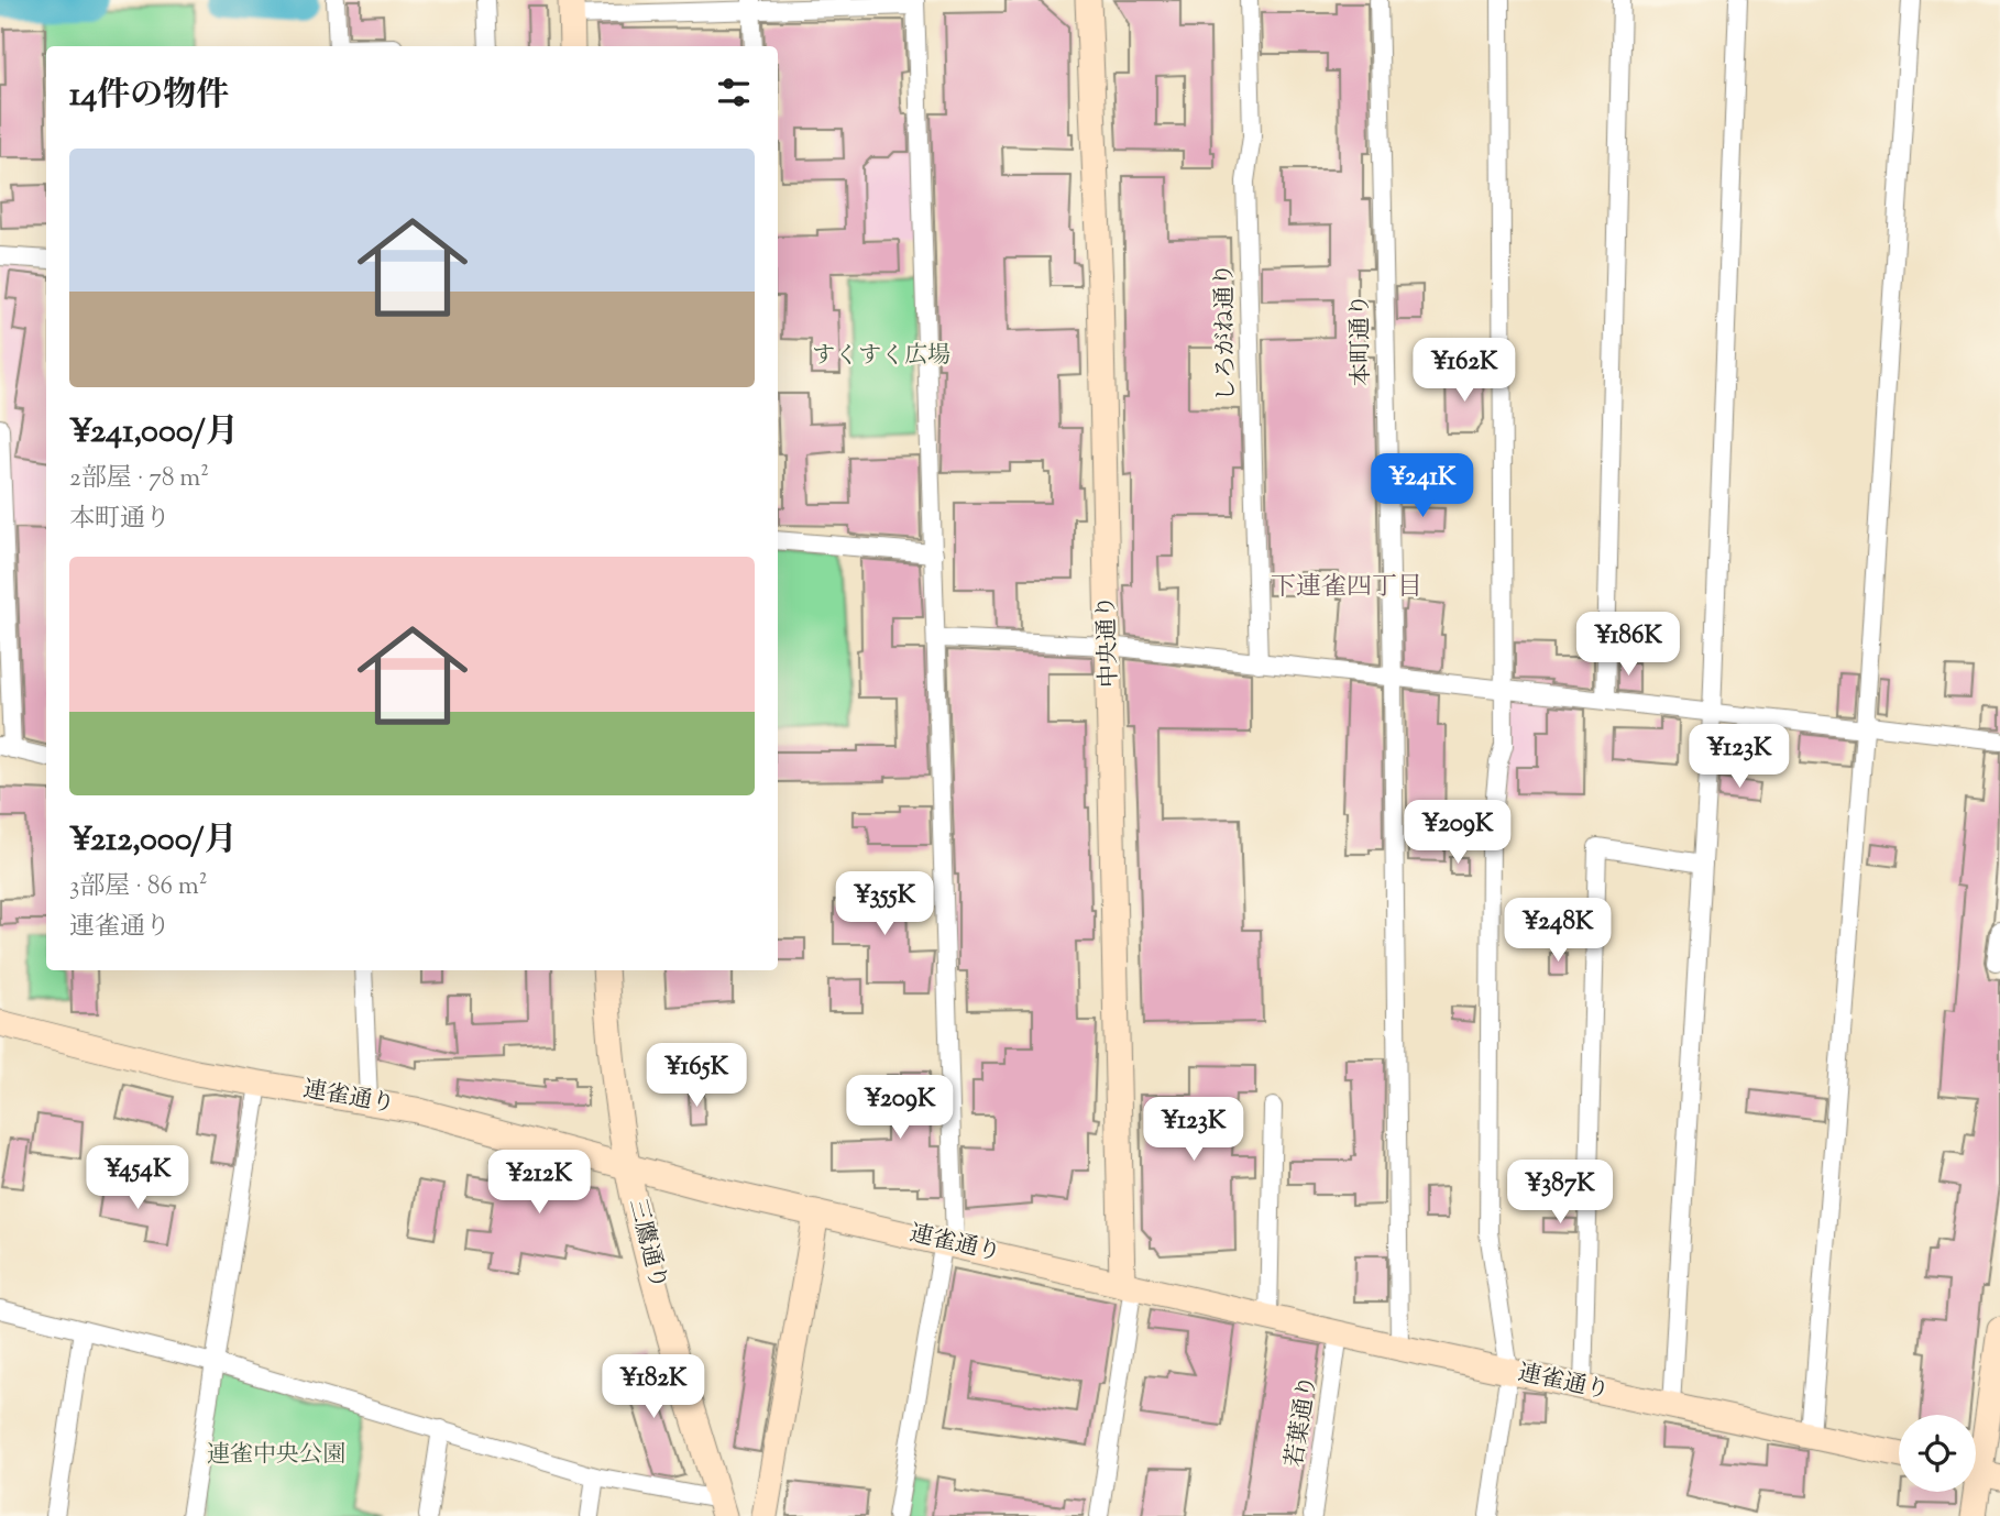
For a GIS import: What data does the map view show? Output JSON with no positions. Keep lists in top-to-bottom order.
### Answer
{
  "streets": {
    "main road": ["中央通り", "連雀通り", "三鷹通り"],
    "street": ["しろがね通り", "本町通り", "若葉通り"]
  },
  "crossings": [
    ["本町通り", "連雀通り"],
    ["中央通り", "連雀通り"],
    ["連雀通り", "三鷹通り"],
    ["連雀通り", "若葉通り"]
  ],
  "districts": ["下連雀四丁目"],
  "parks": ["すくすく広場", "連雀中央公園"],
  "page": {
    "heading": "14件の物件",
    "list": [
      {
        "name": "¥241,000/月",
        "note": "2部屋 · 78 m² · 本町通り"
      },
      {
        "name": "¥212,000/月",
        "note": "3部屋 · 86 m² · 連雀通り"
      }
    ],
    "price": [
      "¥162K",
      "¥241K",
      "¥186K",
      "¥123K",
      "¥209K",
      "¥355K",
      "¥248K",
      "¥165K",
      "¥209K",
      "¥123K",
      "¥454K",
      "¥212K",
      "¥387K",
      "¥182K"
    ]
  }
}
